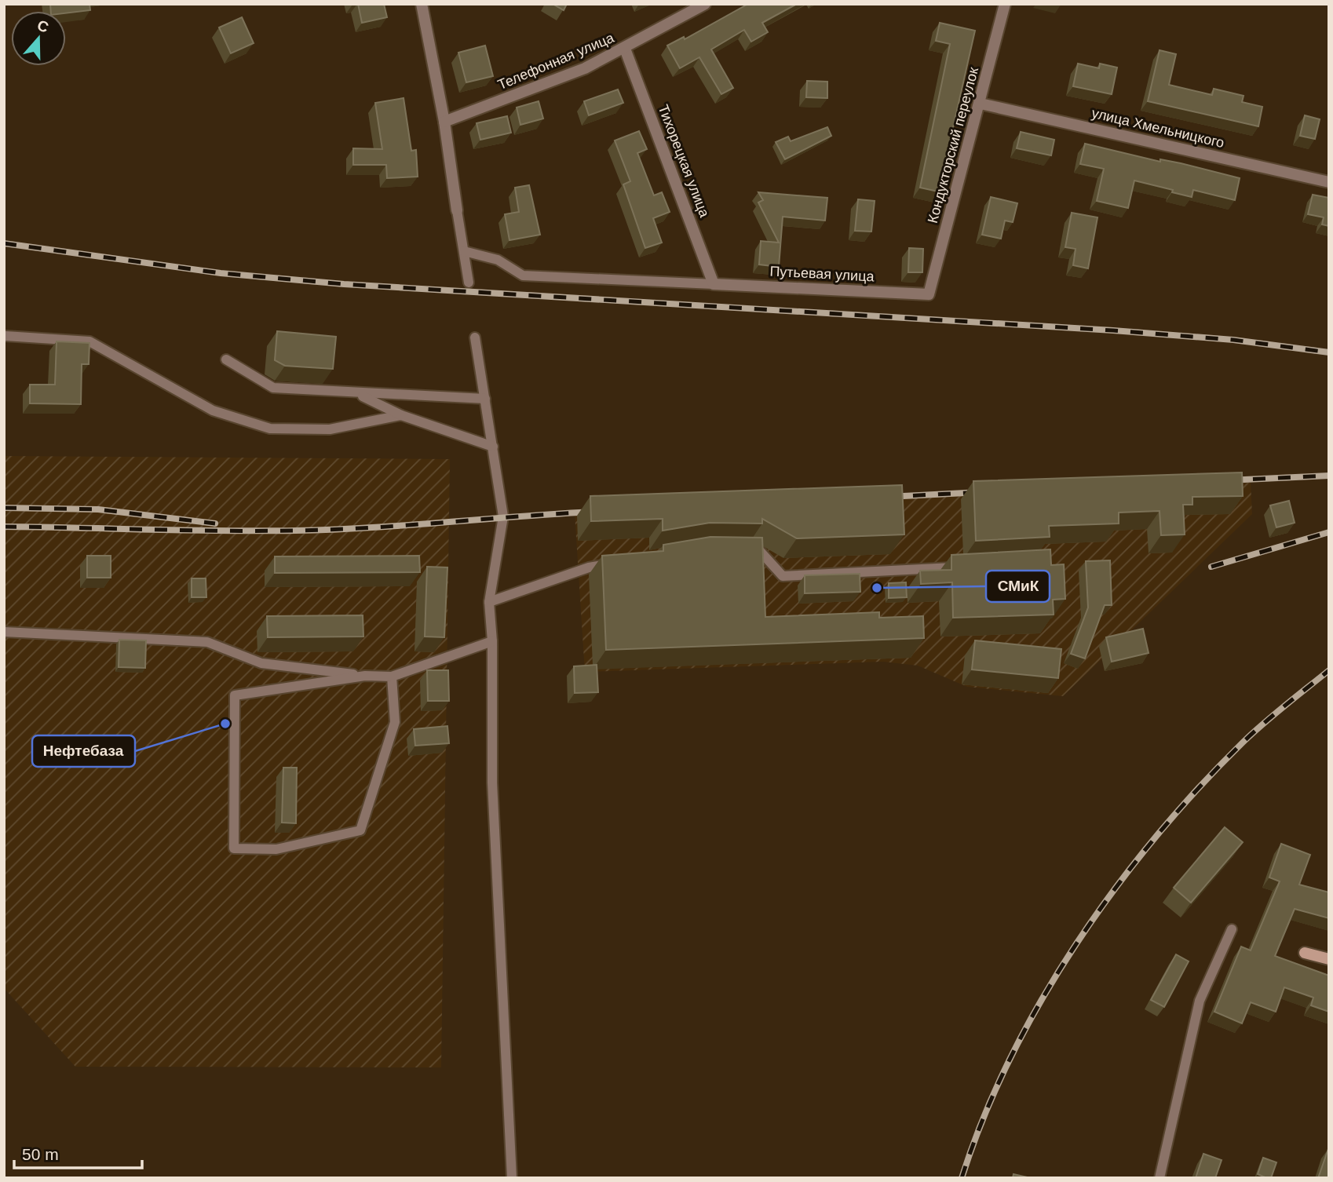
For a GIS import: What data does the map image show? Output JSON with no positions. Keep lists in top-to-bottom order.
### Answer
{
  "streets": {
    "street": [
      "Телефонная улица",
      "улица Хмельницкого",
      "Кондукторский переулок",
      "Тихорецкая улица",
      "Путьевая улица"
    ]
  },
  "crossings": [
    ["Телефонная улица", "Тихорецкая улица"],
    ["улица Хмельницкого", "Кондукторский переулок"],
    ["Кондукторский переулок", "Путьевая улица"],
    ["Тихорецкая улица", "Путьевая улица"]
  ],
  "places": ["СМиК", "Нефтебаза"],
  "scale_bar": "50 m",
  "north": "top"
}
